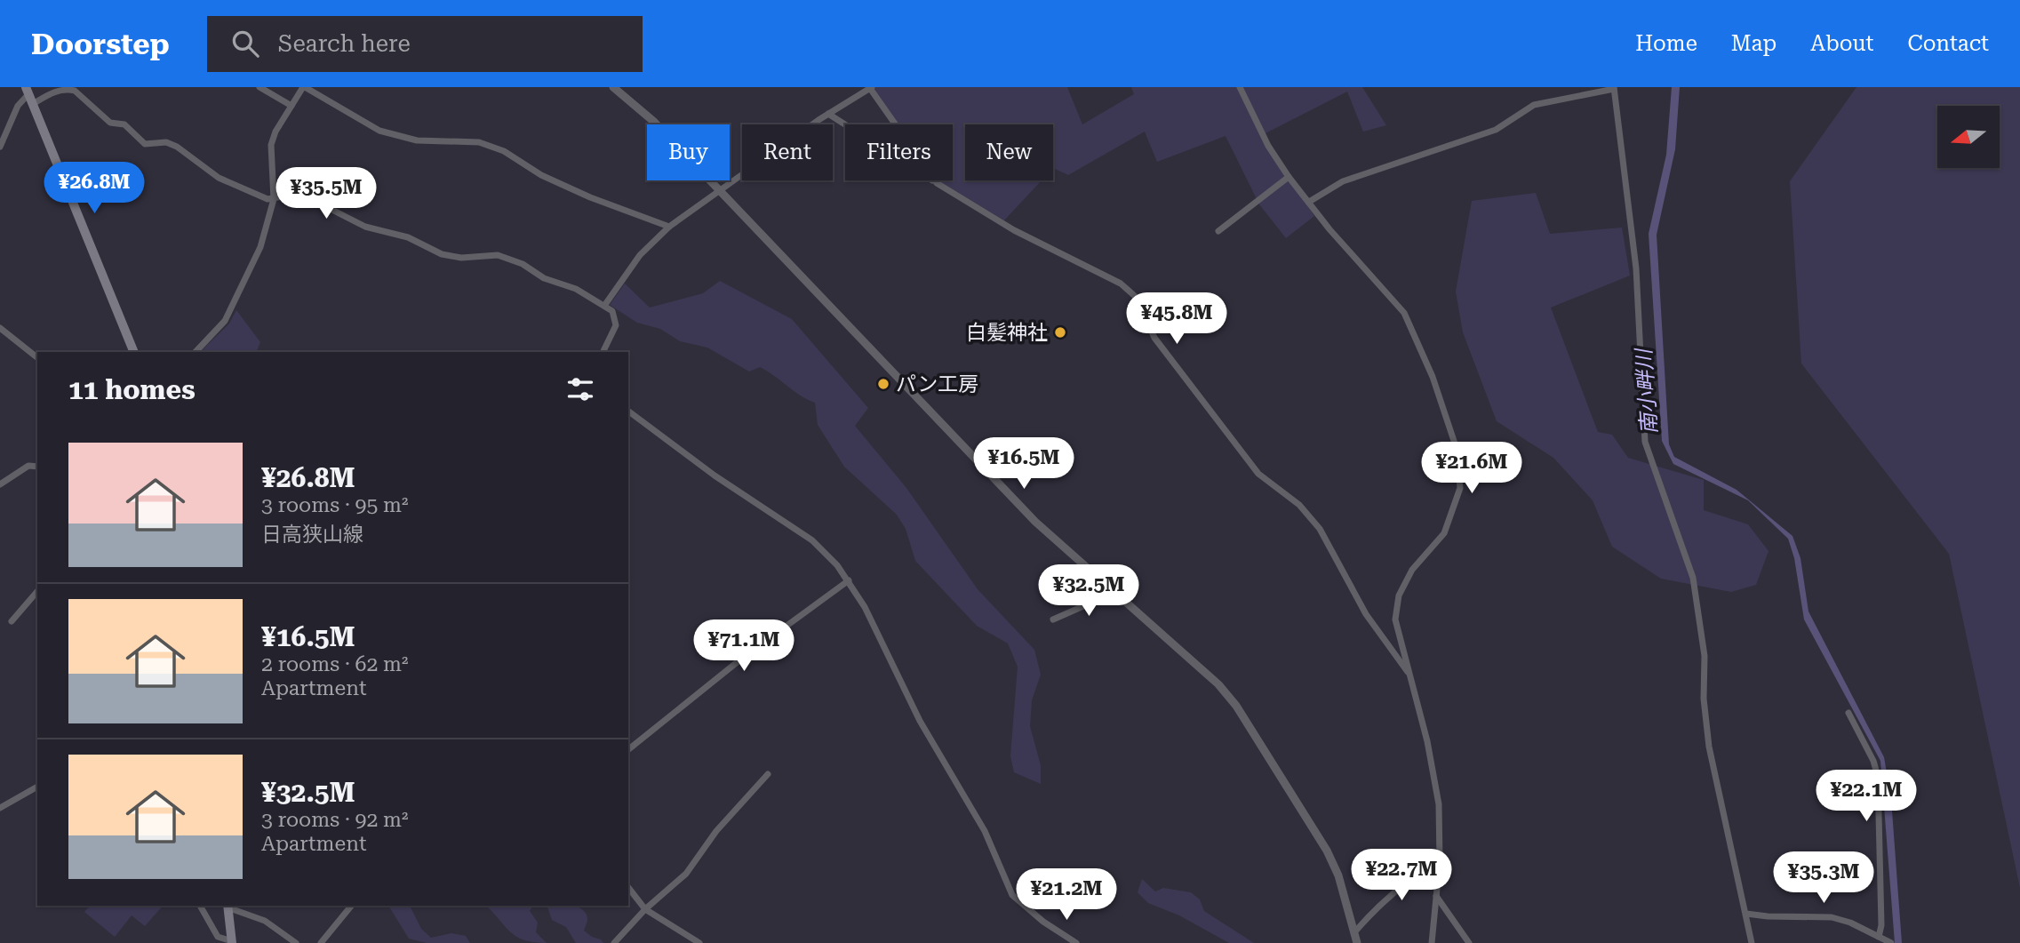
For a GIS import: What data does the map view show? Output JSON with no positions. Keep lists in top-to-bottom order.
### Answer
{
  "water": ["南小畔川"],
  "places": ["白髪神社", "パン工房"],
  "north": "left",
  "page": {
    "header": "Doorstep",
    "search": "Search here",
    "nav": [
      "Home",
      "Map",
      "About",
      "Contact"
    ],
    "chip": [
      "Buy",
      "Rent",
      "Filters",
      "New"
    ],
    "price": [
      "¥26.8M",
      "¥35.5M",
      "¥45.8M",
      "¥16.5M",
      "¥21.6M",
      "¥32.5M",
      "¥71.1M",
      "¥22.1M",
      "¥22.7M",
      "¥35.3M",
      "¥21.2M"
    ],
    "heading": "11 homes",
    "list": [
      {
        "name": "¥26.8M",
        "note": "3 rooms · 95 m² · 日高狭山線"
      },
      {
        "name": "¥16.5M",
        "note": "2 rooms · 62 m² · Apartment"
      },
      {
        "name": "¥32.5M",
        "note": "3 rooms · 92 m² · Apartment"
      }
    ]
  }
}
